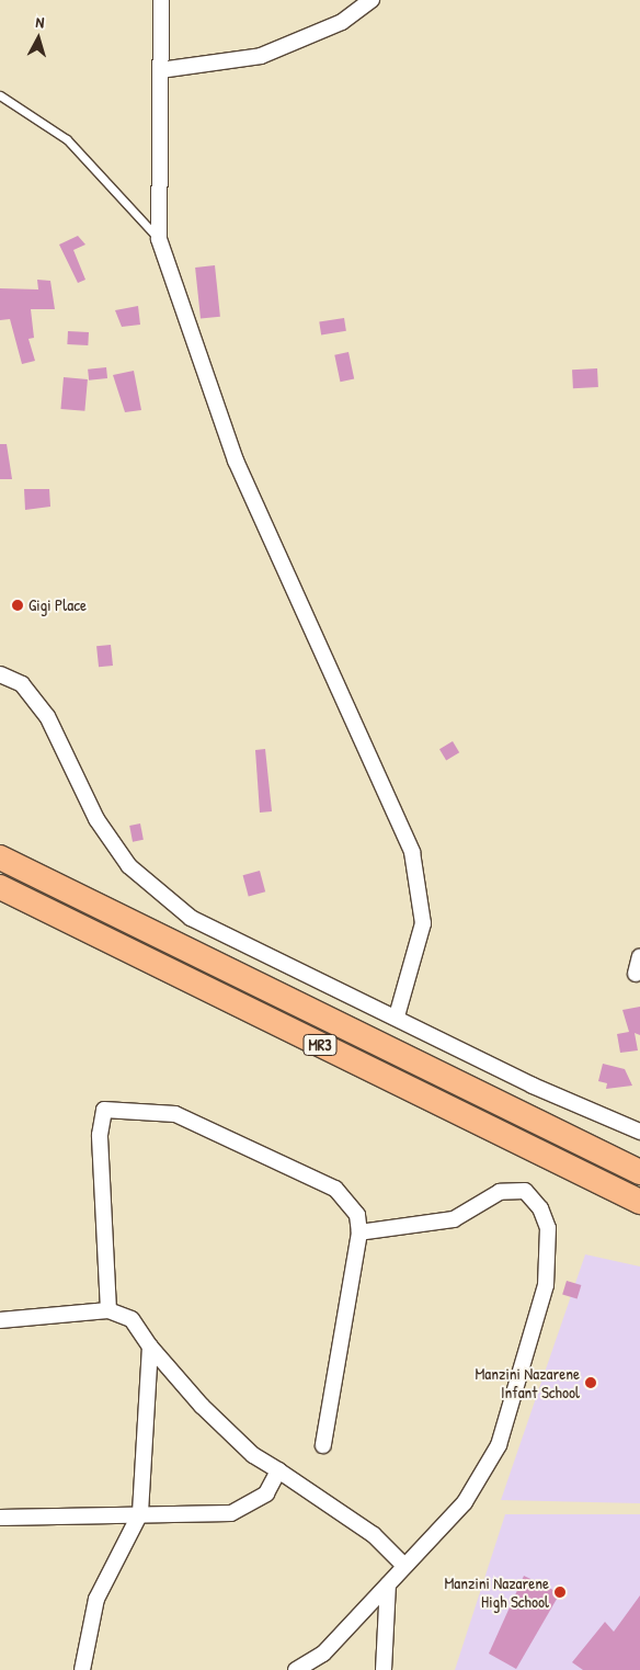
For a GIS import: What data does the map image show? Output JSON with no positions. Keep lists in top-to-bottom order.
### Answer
{
  "streets": {
    "highway": ["MR3"]
  },
  "places": ["Gigi Place", "Manzini Nazarene Infant School", "Manzini Nazarene High School"],
  "north": "top"
}
